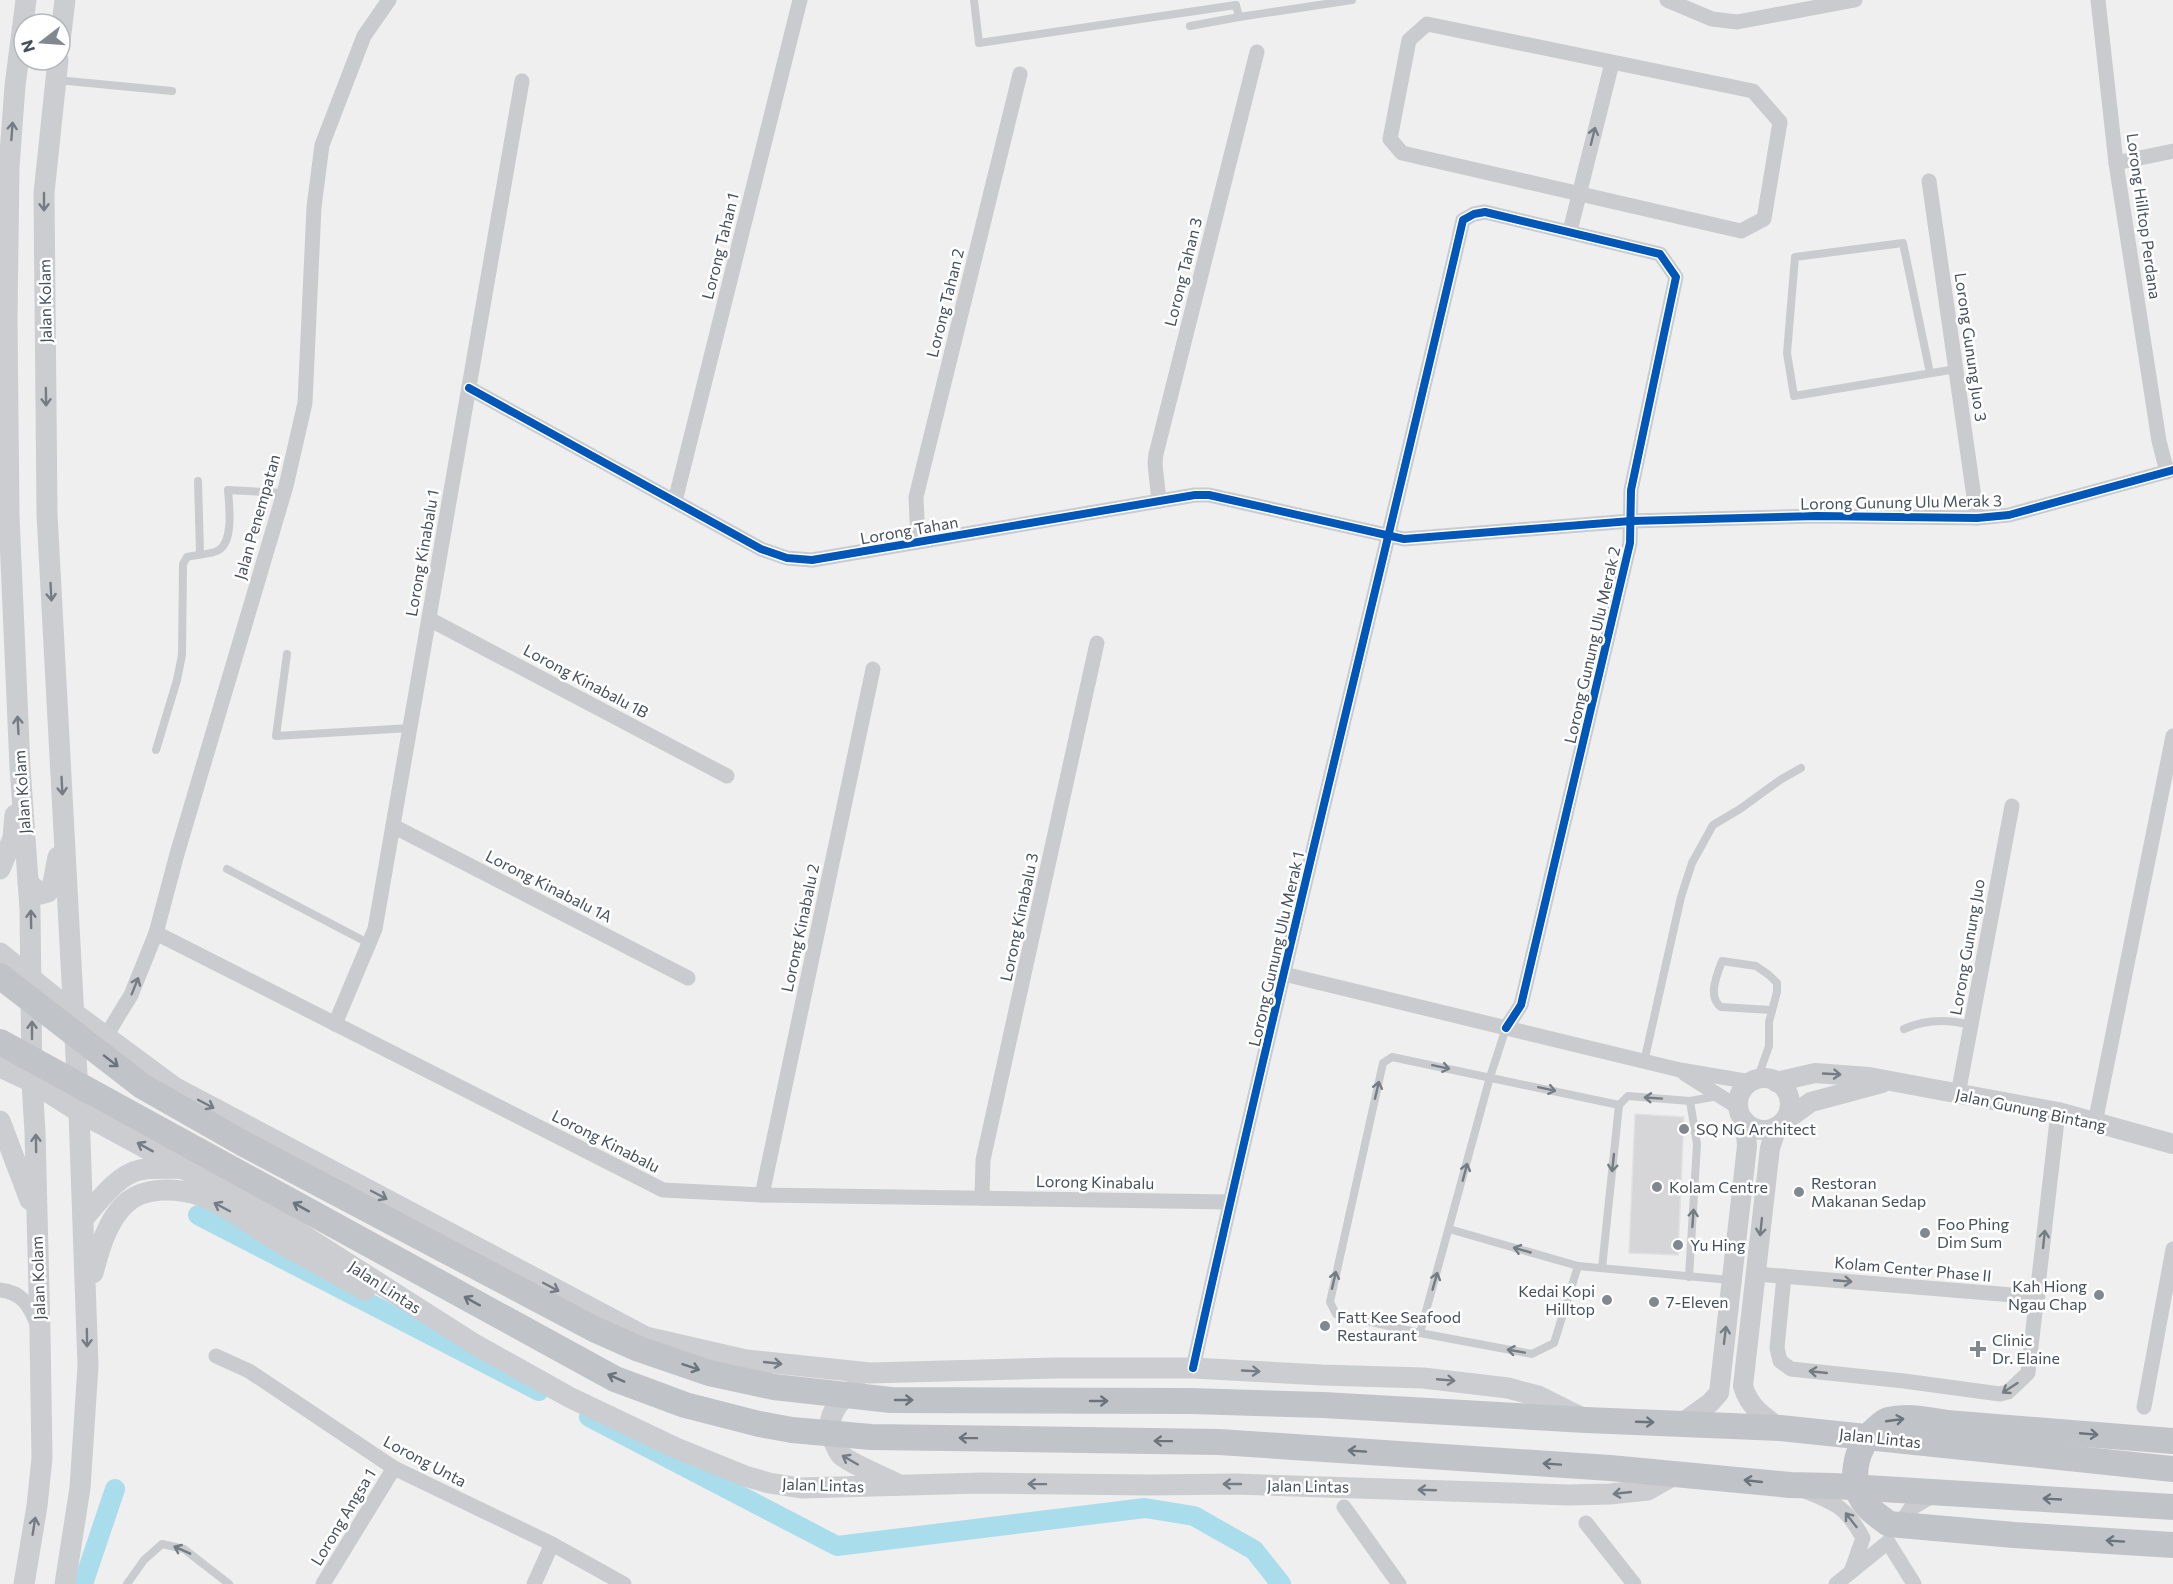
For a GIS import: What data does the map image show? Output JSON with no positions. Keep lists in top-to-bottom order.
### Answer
{
  "streets": {
    "highway": ["Jalan Lintas"],
    "main road": ["Jalan Kolam"],
    "street": [
      "Lorong Hilltop Perdana",
      "Lorong Tahan 1",
      "Lorong Tahan 3",
      "Lorong Tahan 2",
      "Lorong Gunung Juo 3",
      "Lorong Gunung Ulu Merak 3",
      "Jalan Penempatan",
      "Lorong Tahan",
      "Lorong Kinabalu 1",
      "Lorong Gunung Ulu Merak 2",
      "Lorong Kinabalu 1B",
      "Lorong Kinabalu 1A",
      "Lorong Kinabalu 3",
      "Lorong Kinabalu 2",
      "Lorong Gunung Juo",
      "Lorong Gunung Ulu Merak 1",
      "Jalan Gunung Bintang",
      "Lorong Kinabalu",
      "Kolam Center Phase II",
      "Lorong Unta",
      "Lorong Angsa 1"
    ]
  },
  "crossings": [
    ["Lorong Hilltop Perdana", "Lorong Gunung Ulu Merak 3"],
    ["Lorong Tahan 1", "Lorong Tahan"],
    ["Lorong Tahan 3", "Lorong Tahan"],
    ["Jalan Kolam", "Jalan Lintas"],
    ["Lorong Tahan 2", "Lorong Tahan"],
    ["Lorong Gunung Juo 3", "Lorong Gunung Ulu Merak 3"],
    ["Lorong Gunung Ulu Merak 3", "Lorong Tahan"],
    ["Lorong Gunung Ulu Merak 3", "Lorong Gunung Ulu Merak 2"],
    ["Lorong Gunung Ulu Merak 3", "Lorong Gunung Ulu Merak 1"],
    ["Jalan Penempatan", "Lorong Kinabalu"],
    ["Jalan Penempatan", "Jalan Lintas"],
    ["Lorong Tahan", "Lorong Kinabalu 1"],
    ["Lorong Tahan", "Lorong Gunung Ulu Merak 1"],
    ["Lorong Kinabalu 1", "Lorong Kinabalu 1B"],
    ["Lorong Kinabalu 1", "Lorong Kinabalu 1A"],
    ["Lorong Kinabalu 1", "Lorong Kinabalu"],
    ["Lorong Gunung Ulu Merak 2", "Lorong Gunung Ulu Merak 1"],
    ["Lorong Kinabalu 3", "Lorong Kinabalu"],
    ["Lorong Kinabalu 2", "Lorong Kinabalu"],
    ["Lorong Gunung Juo", "Jalan Gunung Bintang"],
    ["Lorong Gunung Ulu Merak 1", "Lorong Kinabalu"],
    ["Lorong Gunung Ulu Merak 1", "Jalan Lintas"],
    ["Lorong Unta", "Lorong Angsa 1"]
  ],
  "one_way": ["Kolam Center Phase II"],
  "places": {
    "other": [
      "SQ NG Architect",
      "Kolam Centre",
      "Restoran Makanan Sedap",
      "Foo Phing Dim Sum",
      "Yu Hing",
      "Kah Hiong Ngau Chap",
      "Kedai Kopi Hilltop",
      "7-Eleven",
      "Fatt Kee Seafood Restaurant"
    ],
    "health": ["Clinic Dr. Elaine"]
  },
  "north": "left"
}
